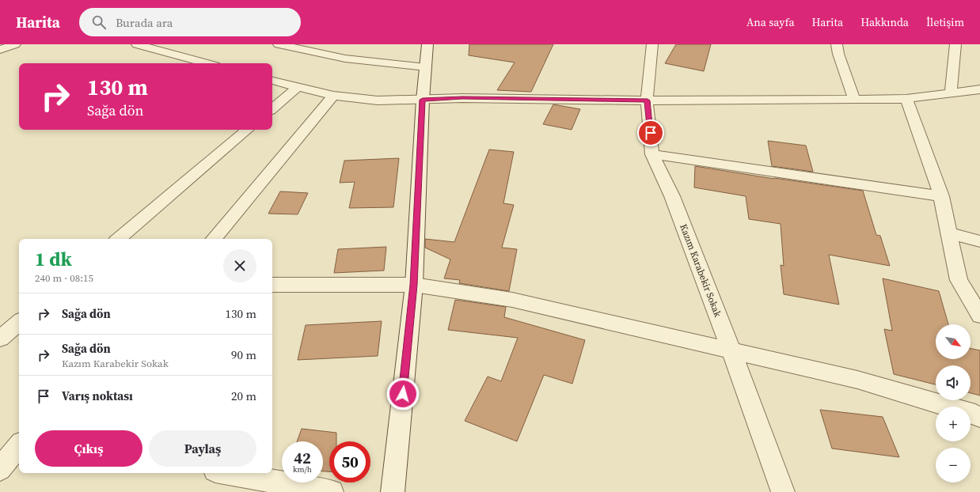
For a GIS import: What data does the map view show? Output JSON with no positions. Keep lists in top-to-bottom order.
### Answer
{
  "streets": {
    "street": ["Kazım Karabekir Sokak"]
  },
  "north": "bottom right",
  "page": {
    "header": "Harita",
    "search": "Burada ara",
    "nav": [
      "Ana sayfa",
      "Harita",
      "Hakkında",
      "İletişim"
    ],
    "turn": ["130 m", "Sağa dön"],
    "heading": ["1 dk", "240 m · 08:15"],
    "list": [
      {
        "name": "Sağa dön",
        "value": "130 m"
      },
      {
        "name": "Sağa dön",
        "note": "Kazım Karabekir Sokak",
        "value": "90 m"
      },
      {
        "name": "Varış noktası",
        "value": "20 m"
      }
    ],
    "map_buttons": ["+", "−"],
    "buttons": ["Çıkış", "Paylaş"],
    "speed": "42 km/h",
    "limit": "50"
  }
}
